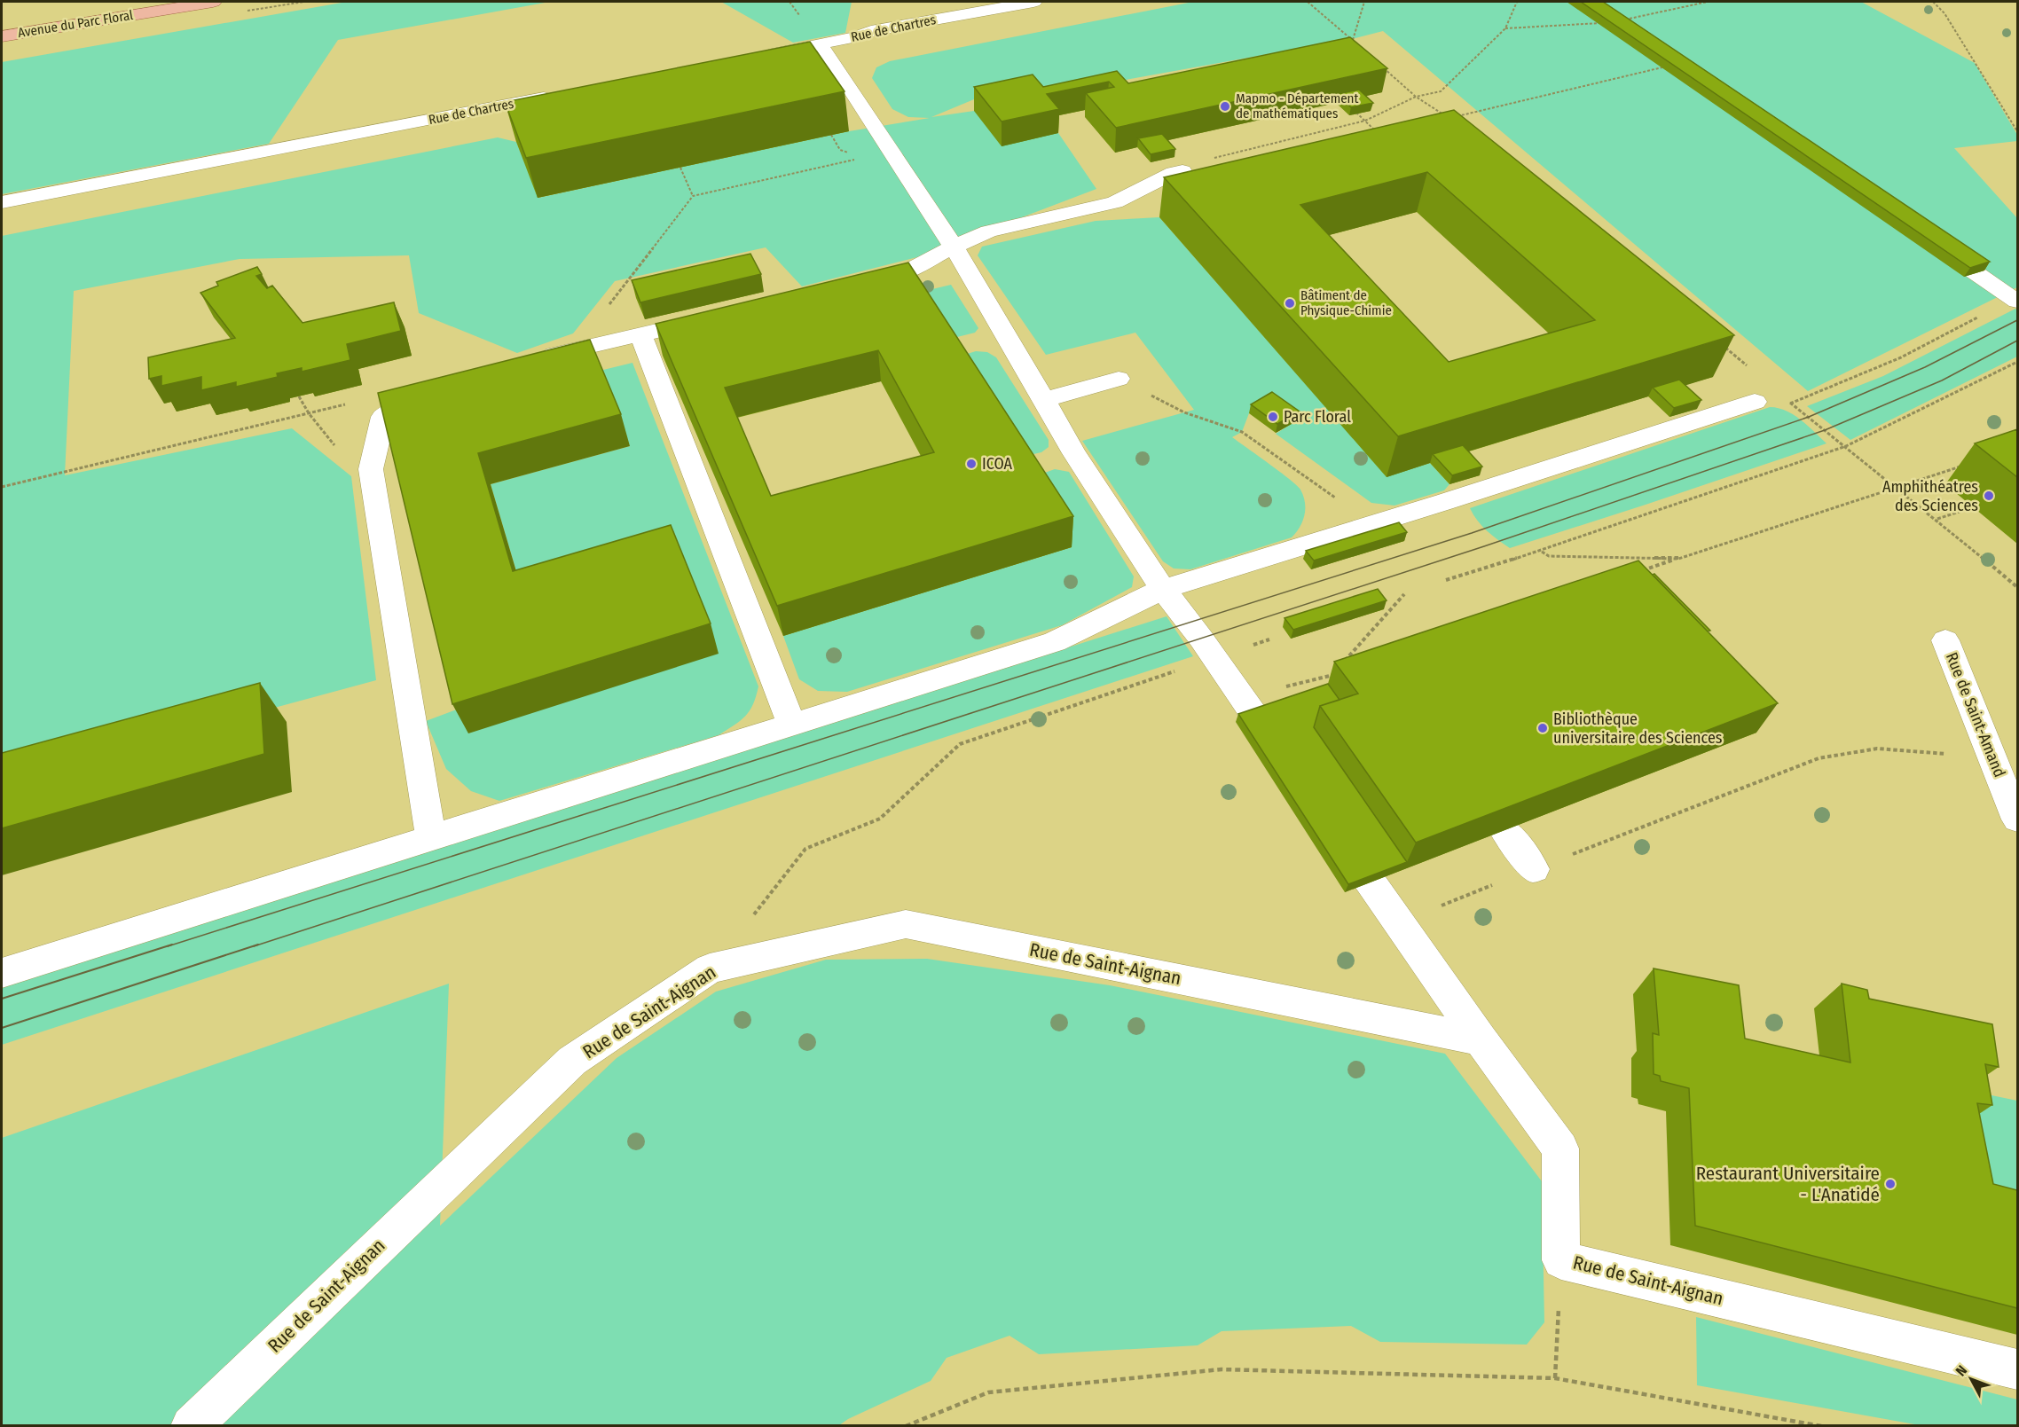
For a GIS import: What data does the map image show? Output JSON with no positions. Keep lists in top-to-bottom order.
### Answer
{
  "streets": {
    "main road": ["Avenue du Parc Floral"],
    "street": ["Rue de Chartres", "Rue de Saint-Amand", "Rue de Saint-Aignan"]
  },
  "places": [
    "Mapmo - Département de mathématiques",
    "Bâtiment de Physique-Chimie",
    "Parc Floral",
    "ICOA",
    "Amphithéatres des Sciences",
    "Bibliothèque universitaire des Sciences",
    "Restaurant Universitaire - L'Anatidé"
  ],
  "north": "top left"
}
